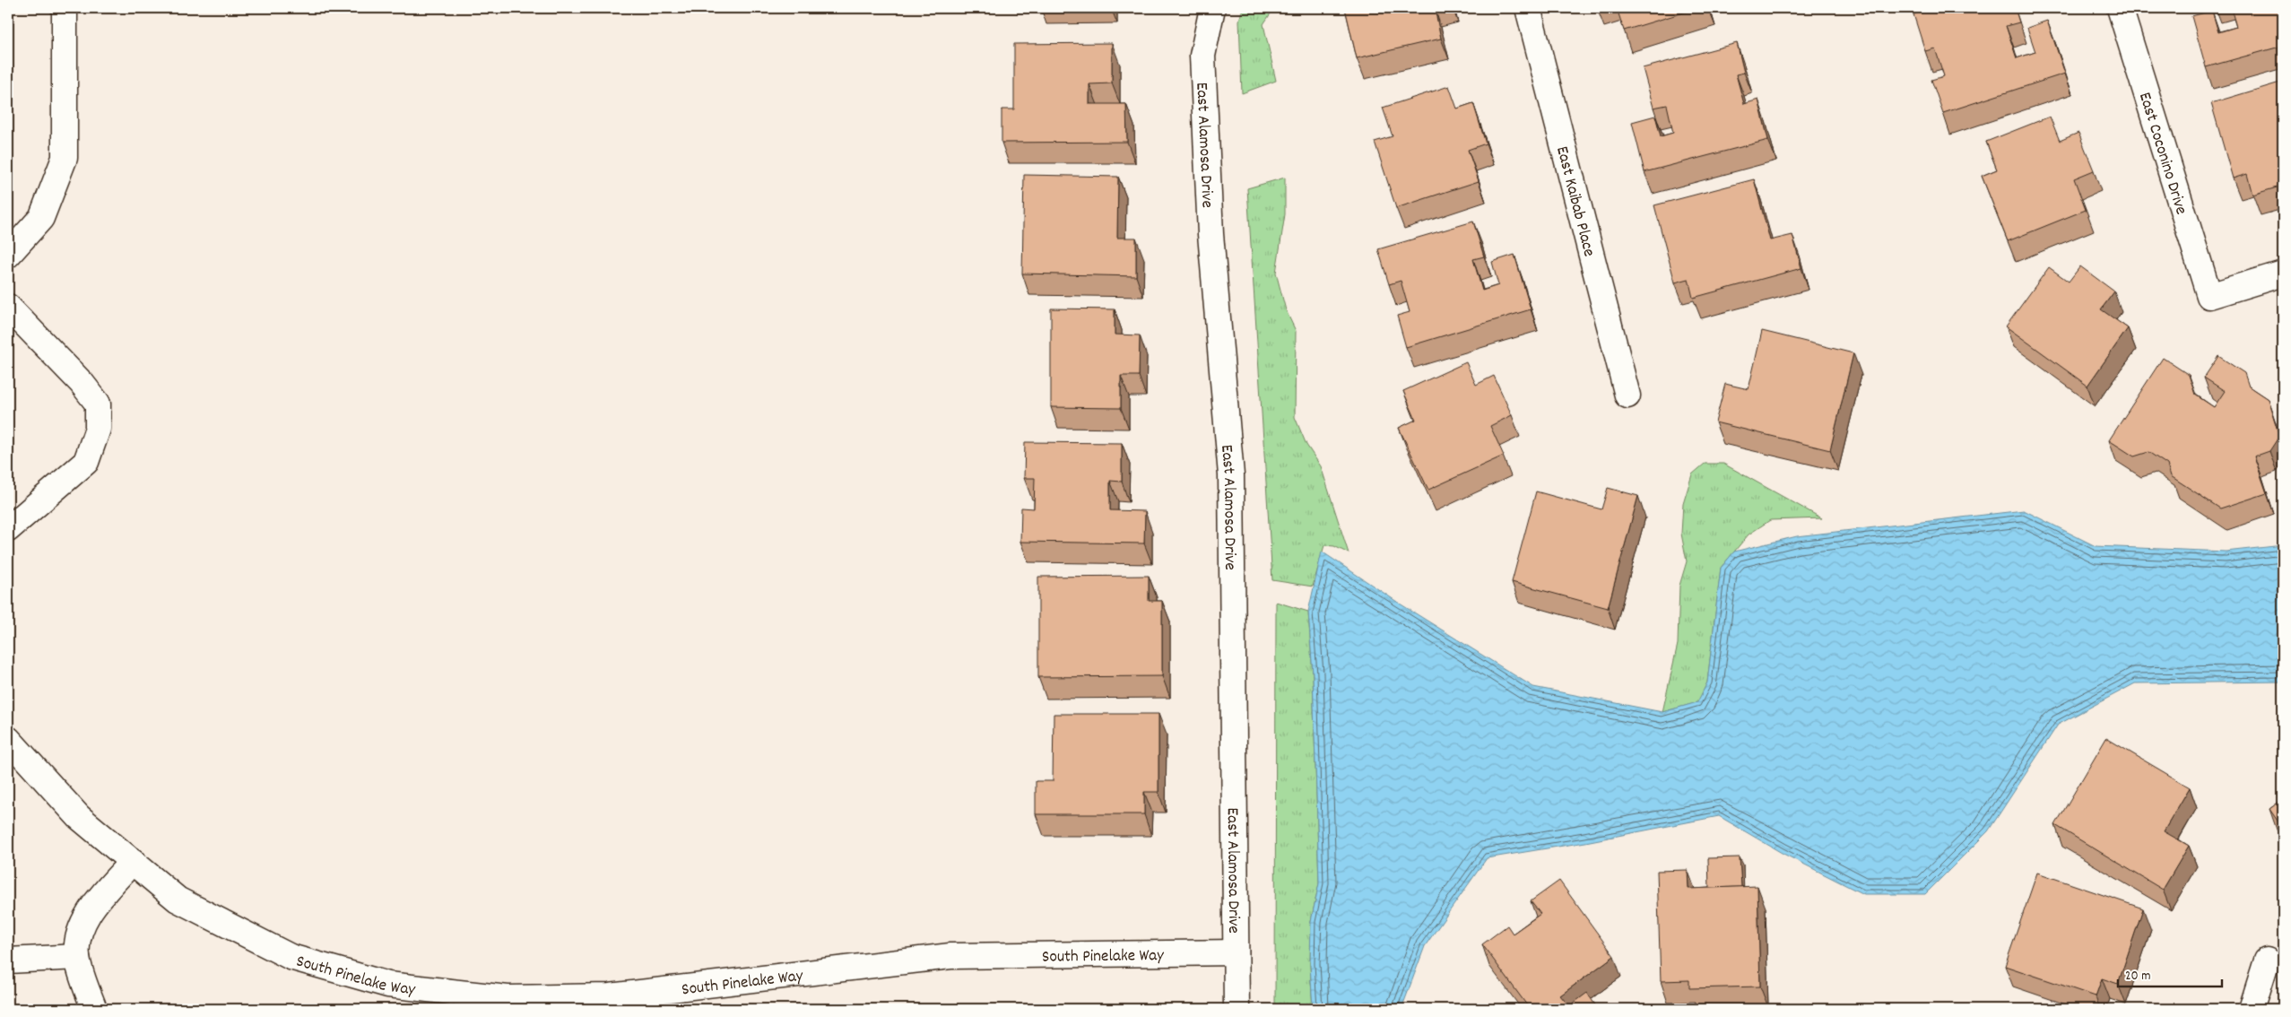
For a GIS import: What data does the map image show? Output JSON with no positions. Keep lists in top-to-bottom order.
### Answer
{
  "streets": {
    "street": [
      "East Alamosa Drive",
      "East Coconino Drive",
      "East Kaibab Place",
      "South Pinelake Way"
    ]
  },
  "crossings": [
    ["East Alamosa Drive", "South Pinelake Way"]
  ],
  "scale_bar": "20 m"
}
